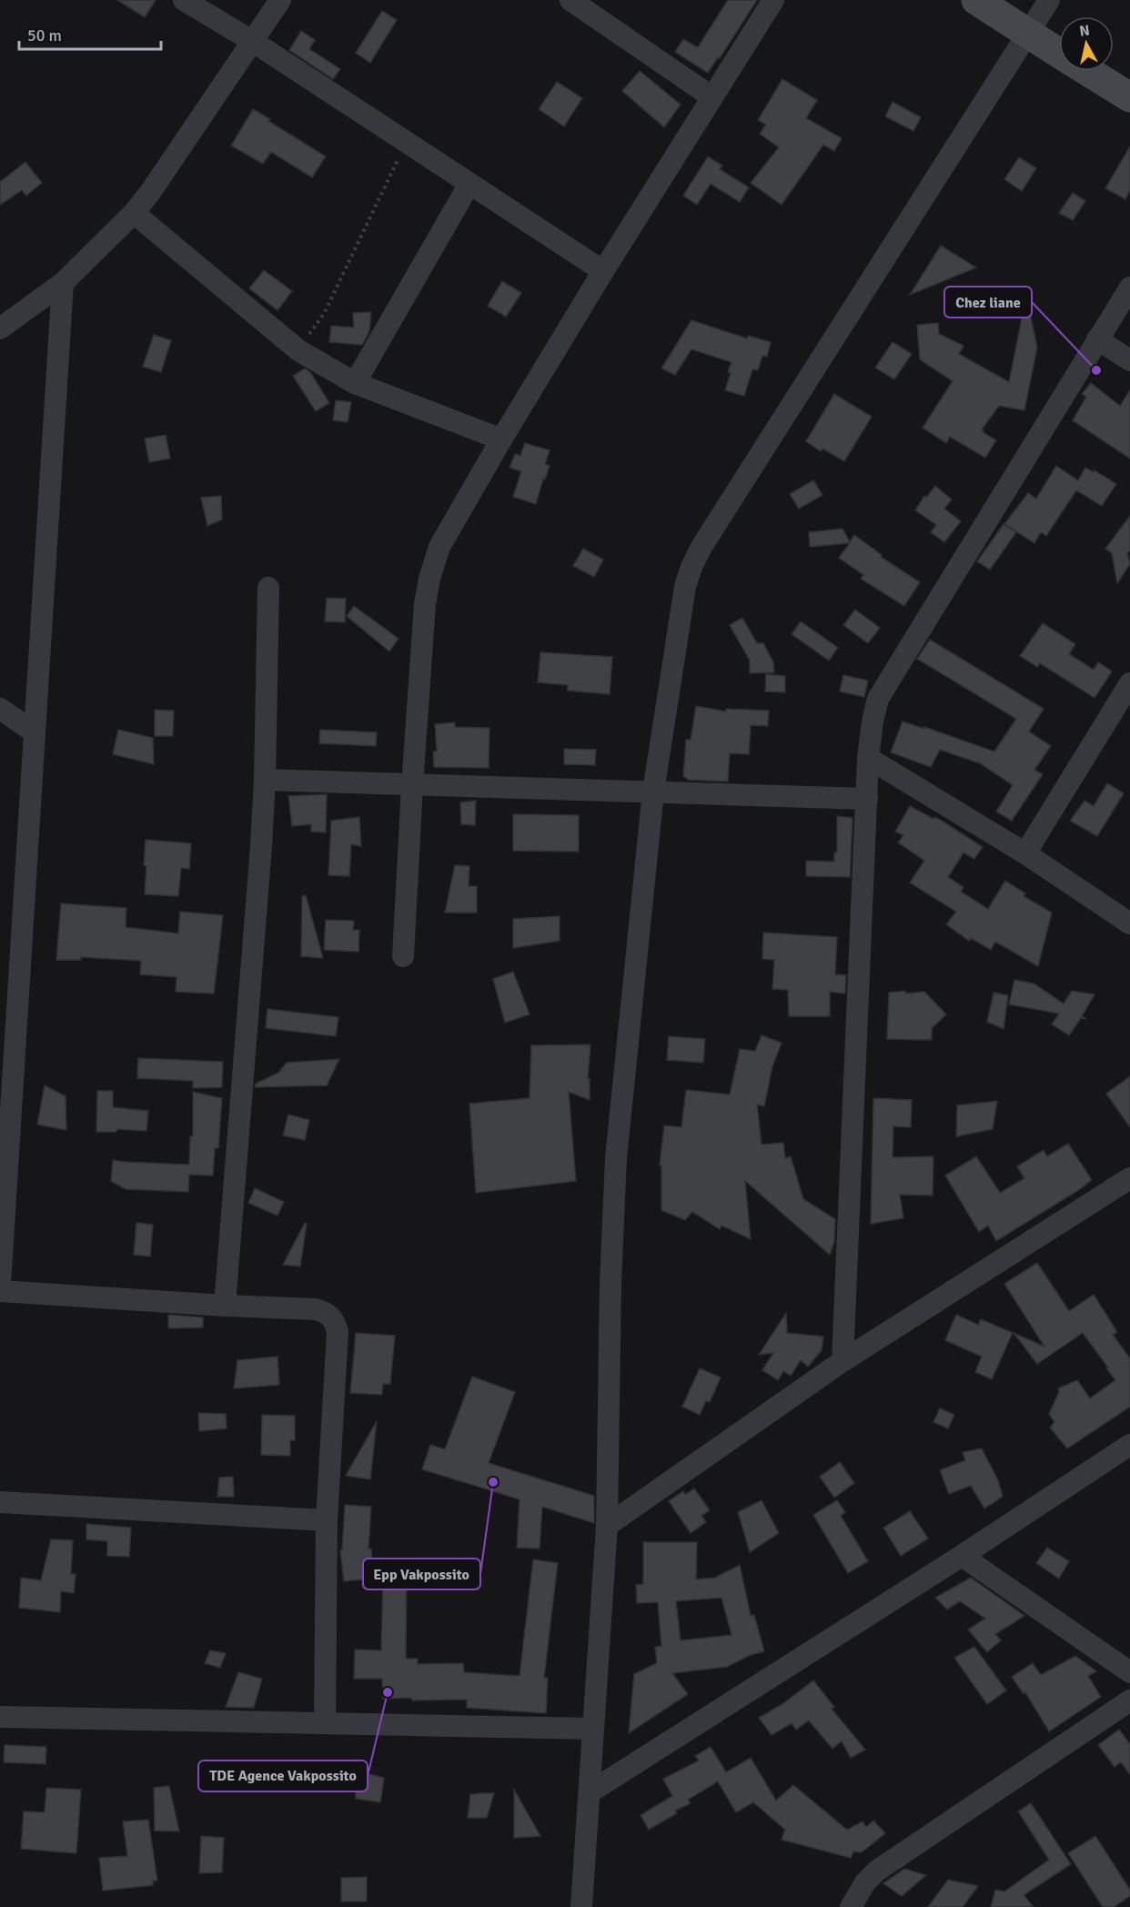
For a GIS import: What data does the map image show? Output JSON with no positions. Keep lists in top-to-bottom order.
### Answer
{
  "places": ["Chez liane", "Epp Vakpossito", "TDE Agence Vakpossito"],
  "scale_bar": "50 m",
  "north": "top"
}
